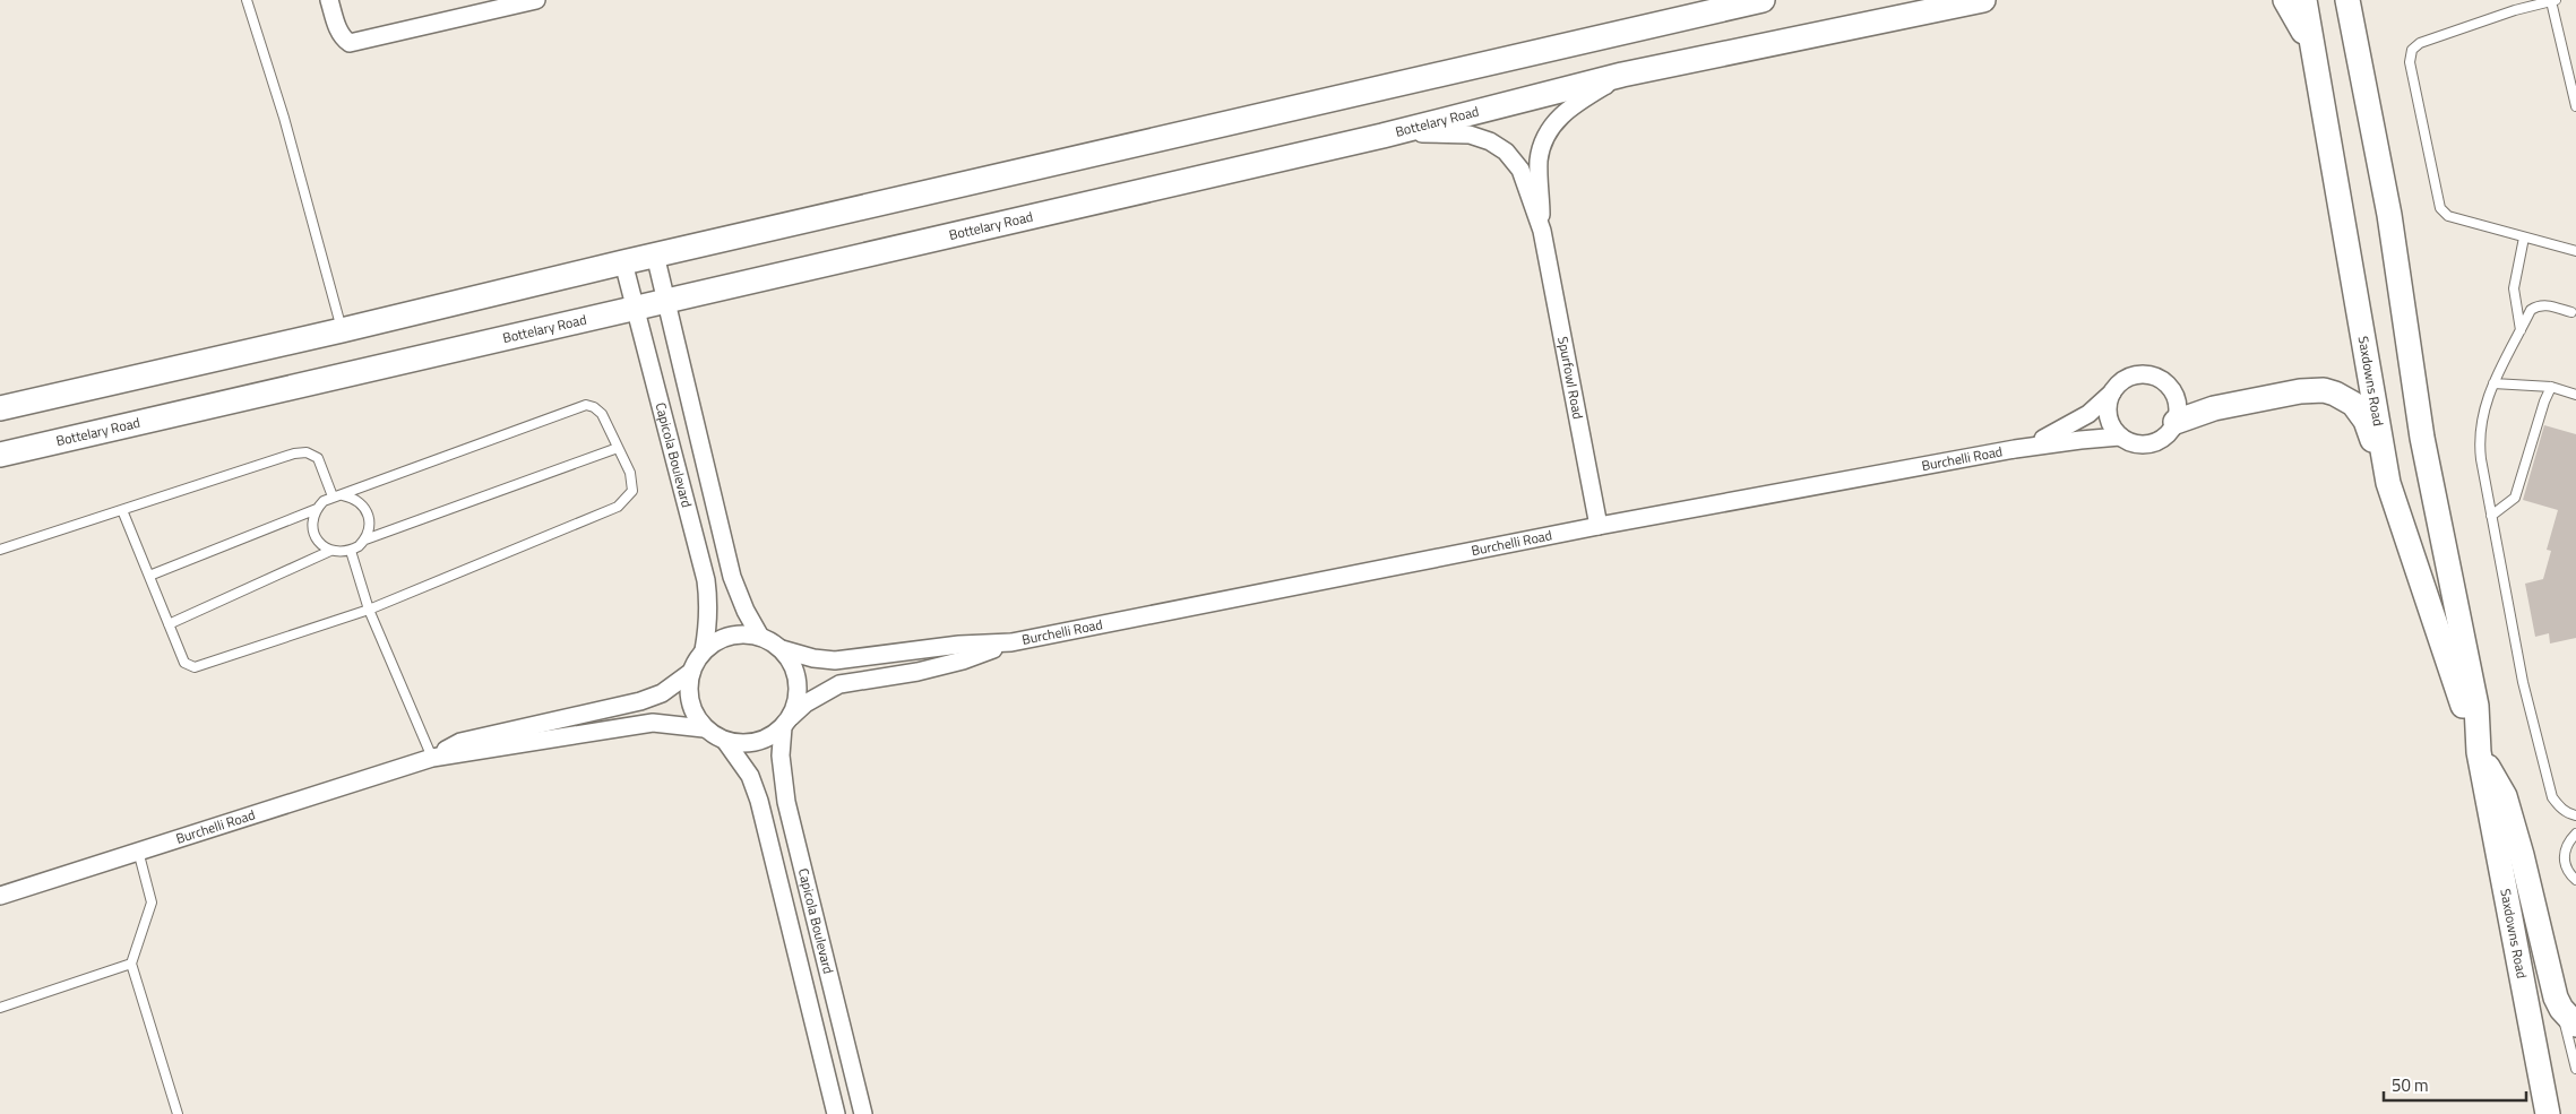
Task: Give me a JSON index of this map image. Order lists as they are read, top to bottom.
{
  "streets": {
    "main road": ["Bottelary Road", "Saxdowns Road"],
    "street": ["Spurfowl Road", "Capicola Boulevard", "Burchelli Road"]
  },
  "crossings": [
    ["Bottelary Road", "Spurfowl Road"],
    ["Bottelary Road", "Capicola Boulevard"],
    ["Spurfowl Road", "Burchelli Road"],
    ["Capicola Boulevard", "Burchelli Road"]
  ],
  "scale_bar": "50 m"
}
